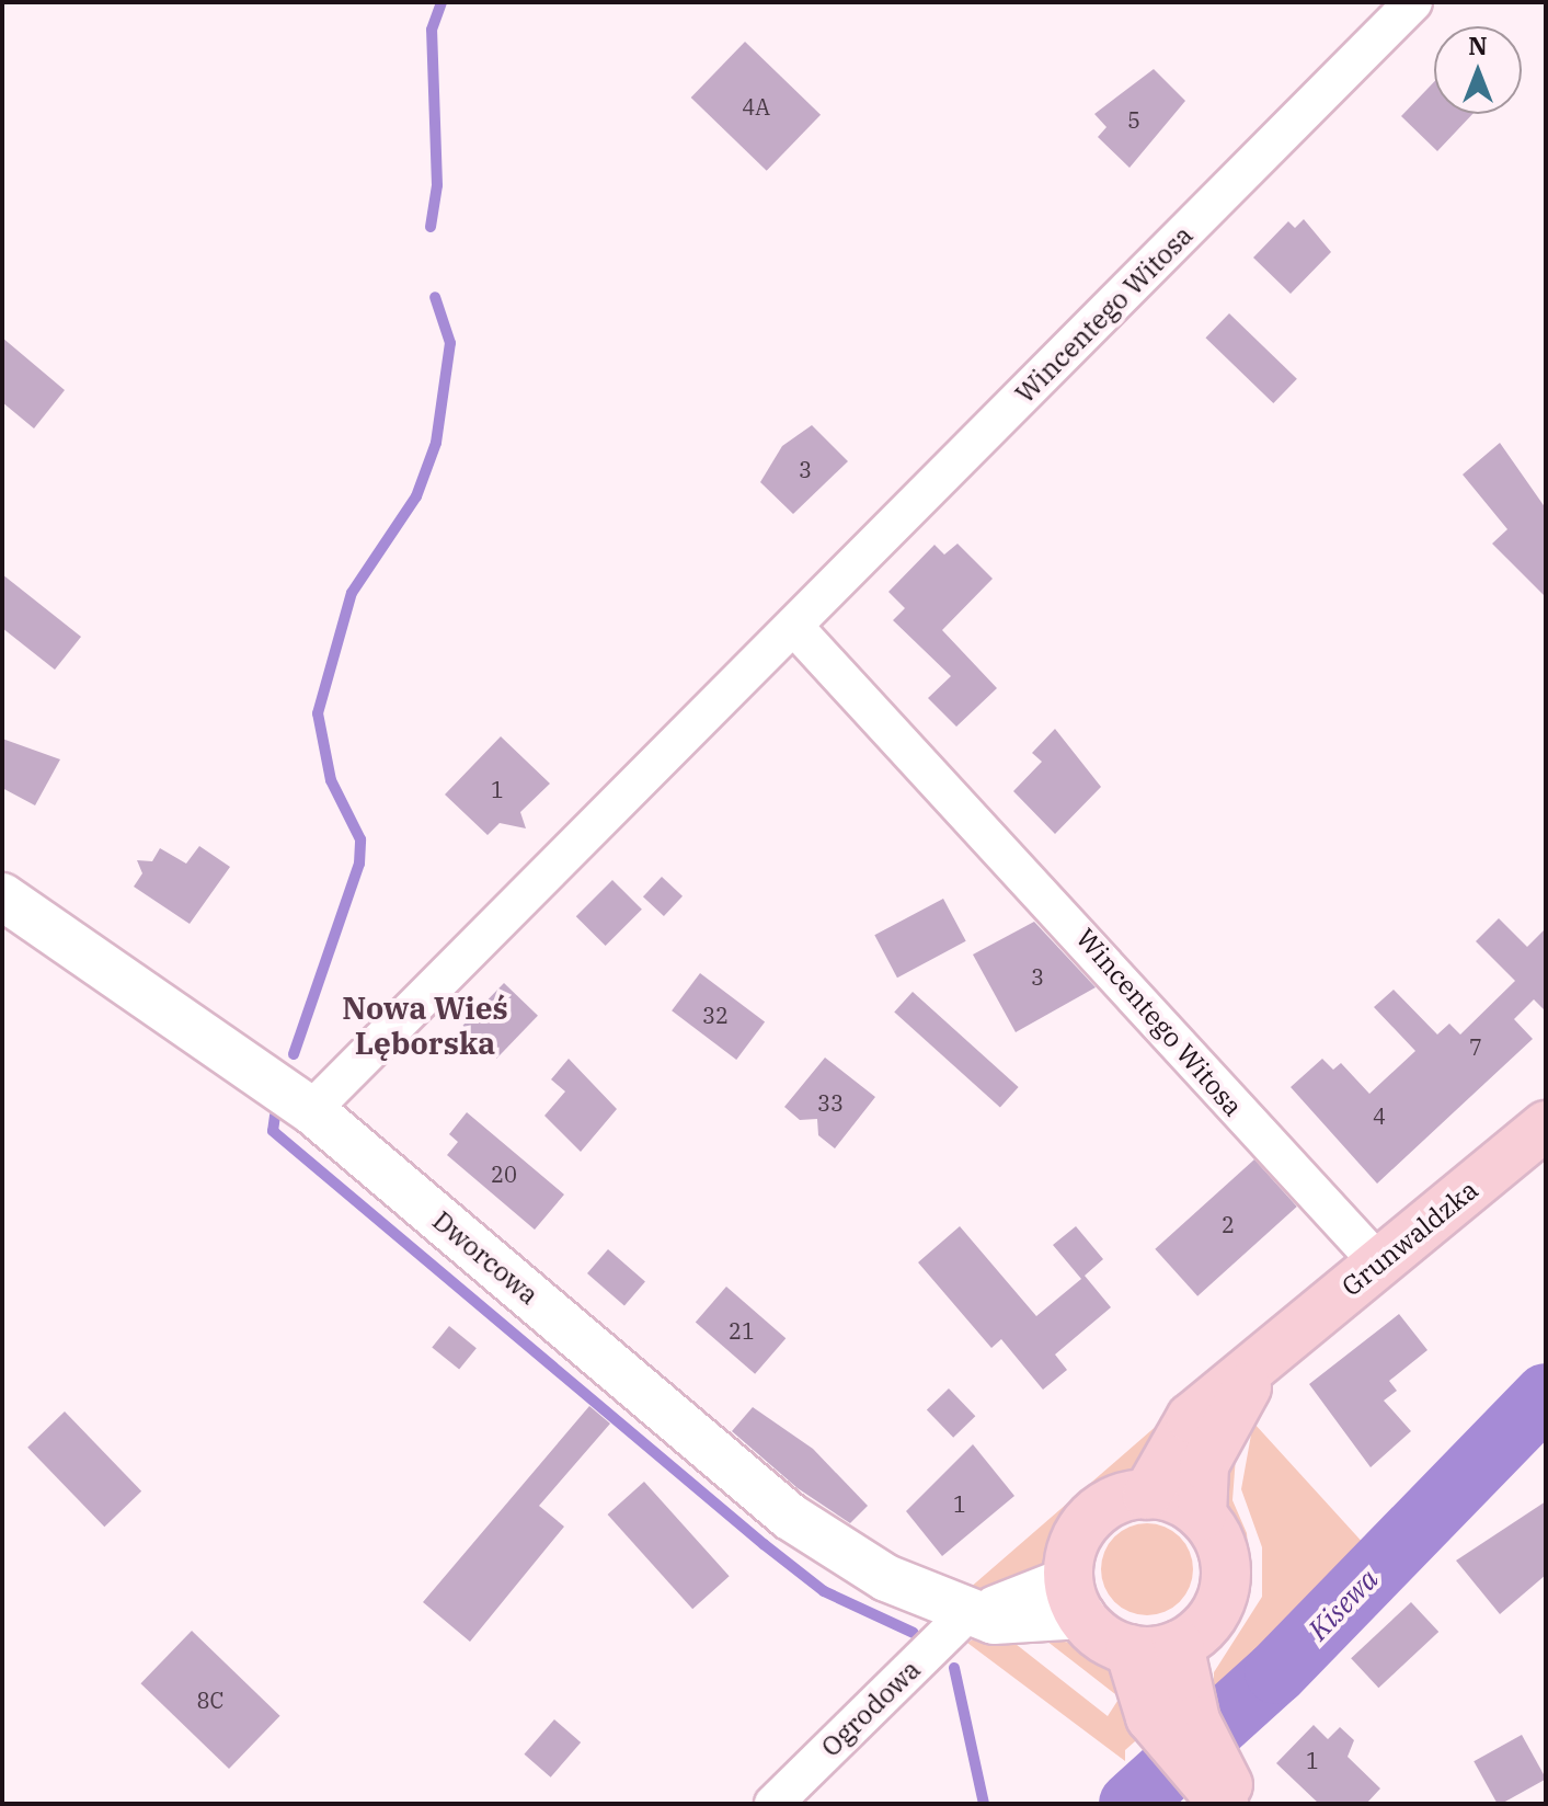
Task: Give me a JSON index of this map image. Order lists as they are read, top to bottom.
{
  "streets": {
    "main road": ["Grunwaldzka"],
    "street": ["Wincentego Witosa", "Dworcowa", "Ogrodowa"]
  },
  "crossings": [
    ["Wincentego Witosa", "Grunwaldzka"],
    ["Wincentego Witosa", "Dworcowa"],
    ["Dworcowa", "Ogrodowa"]
  ],
  "districts": ["Nowa Wieś Lęborska"],
  "water": ["Kisewa"],
  "house_numbers": [
    "4A",
    "5",
    "3",
    "1",
    "3",
    "32",
    "7",
    "33",
    "4",
    "20",
    "2",
    "21",
    "1",
    "8C",
    "1"
  ],
  "north": "top"
}
